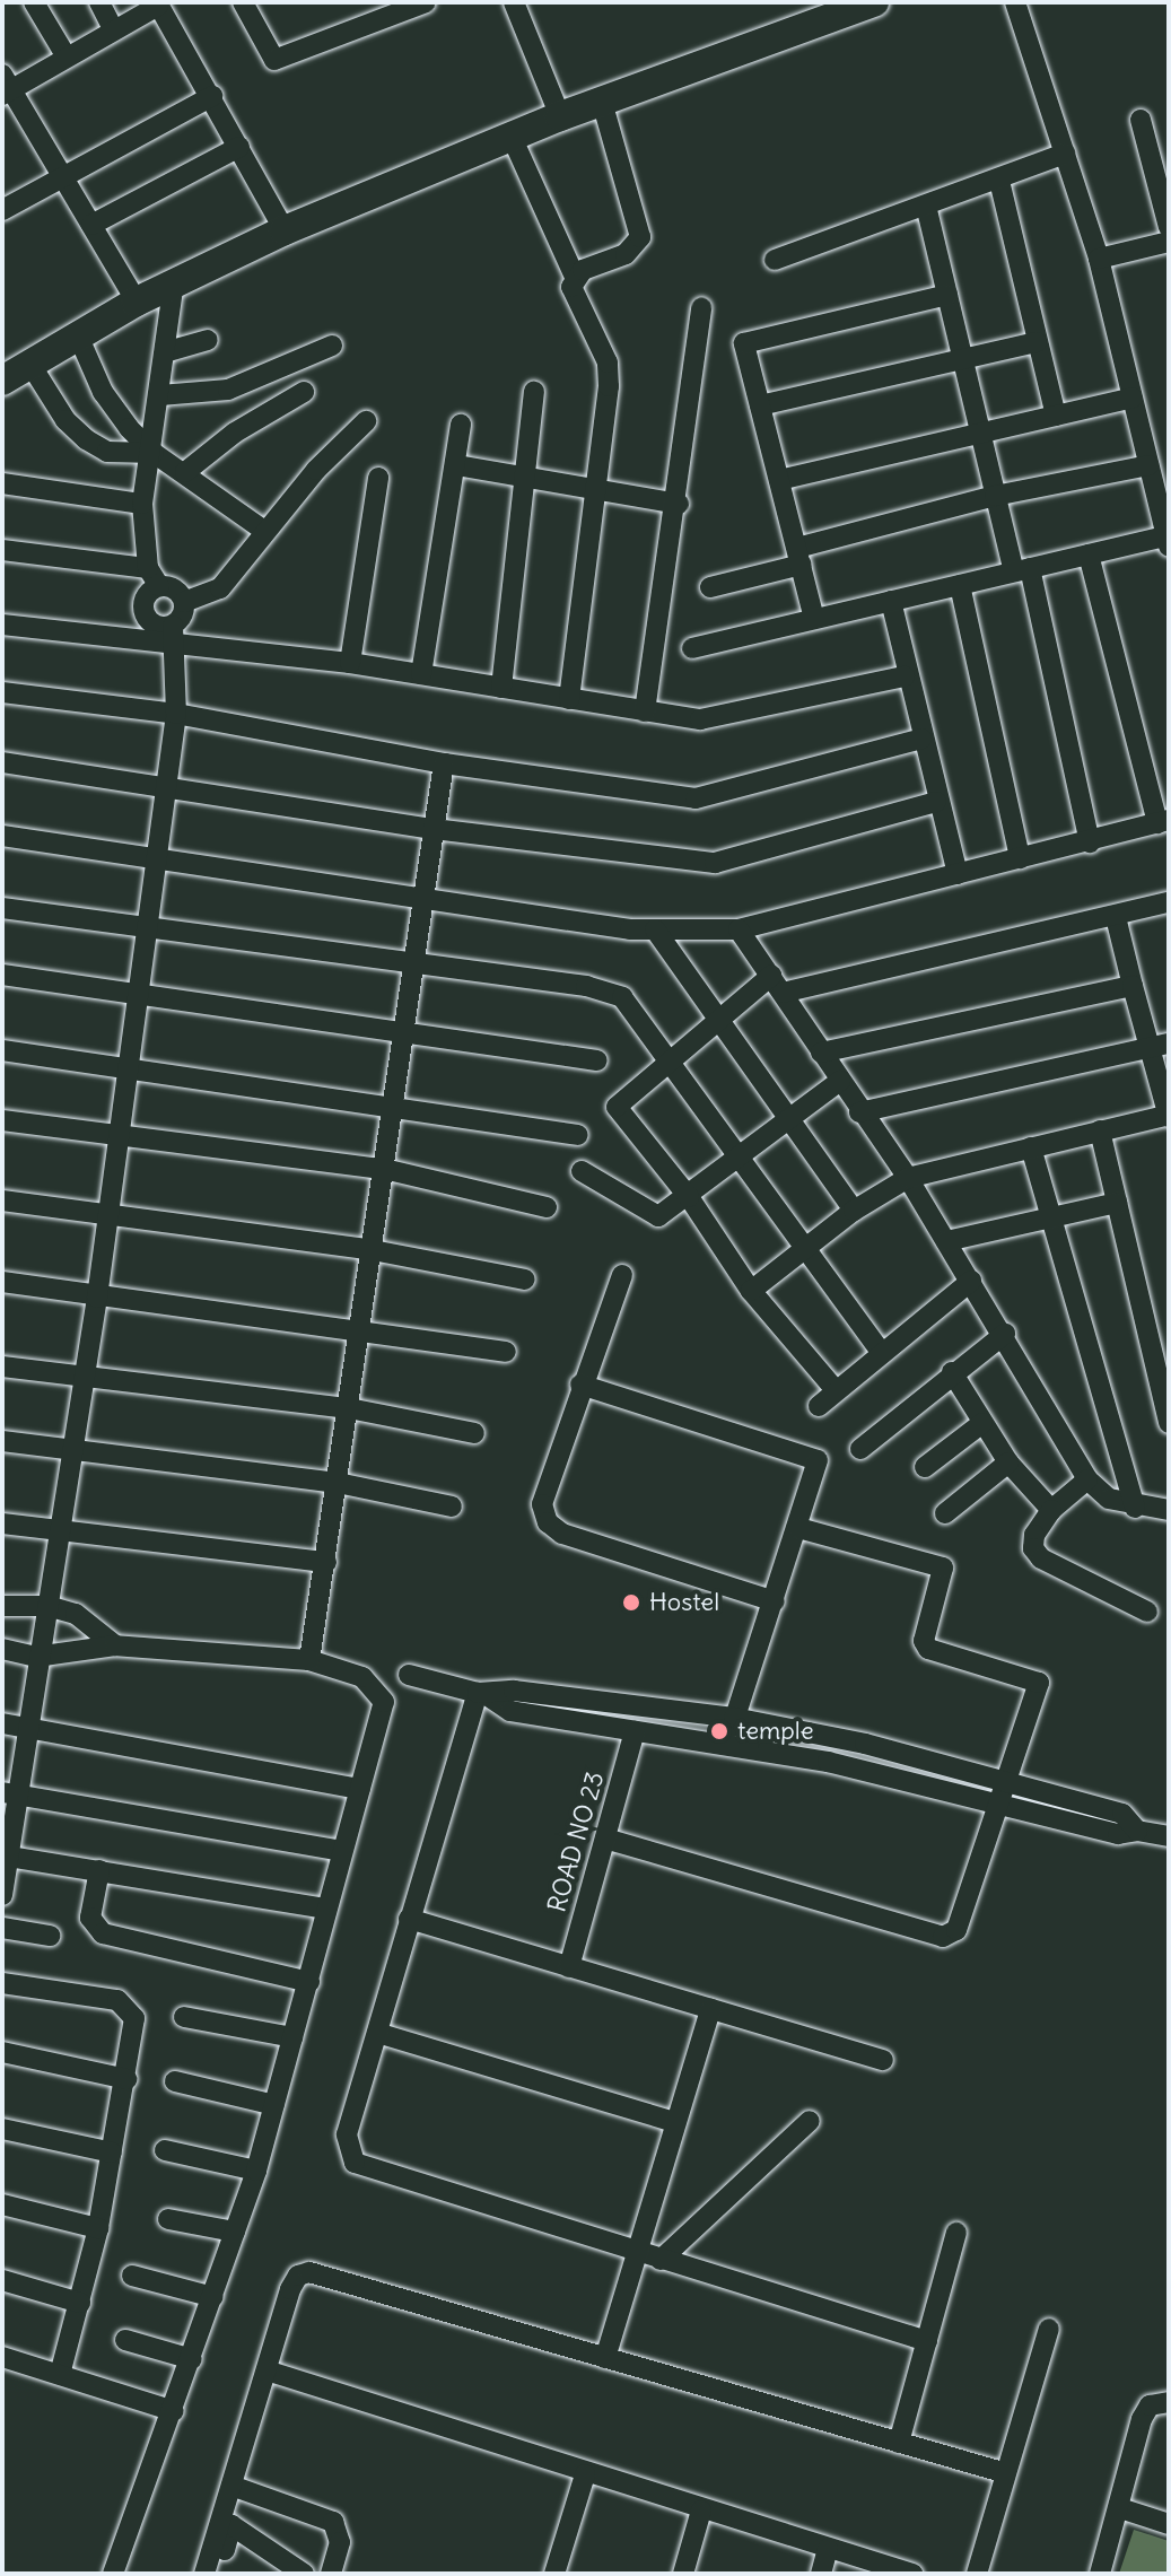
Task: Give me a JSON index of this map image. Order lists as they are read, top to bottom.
{
  "streets": {
    "street": ["ROAD NO 23"]
  },
  "places": ["Hostel", "temple"]
}
